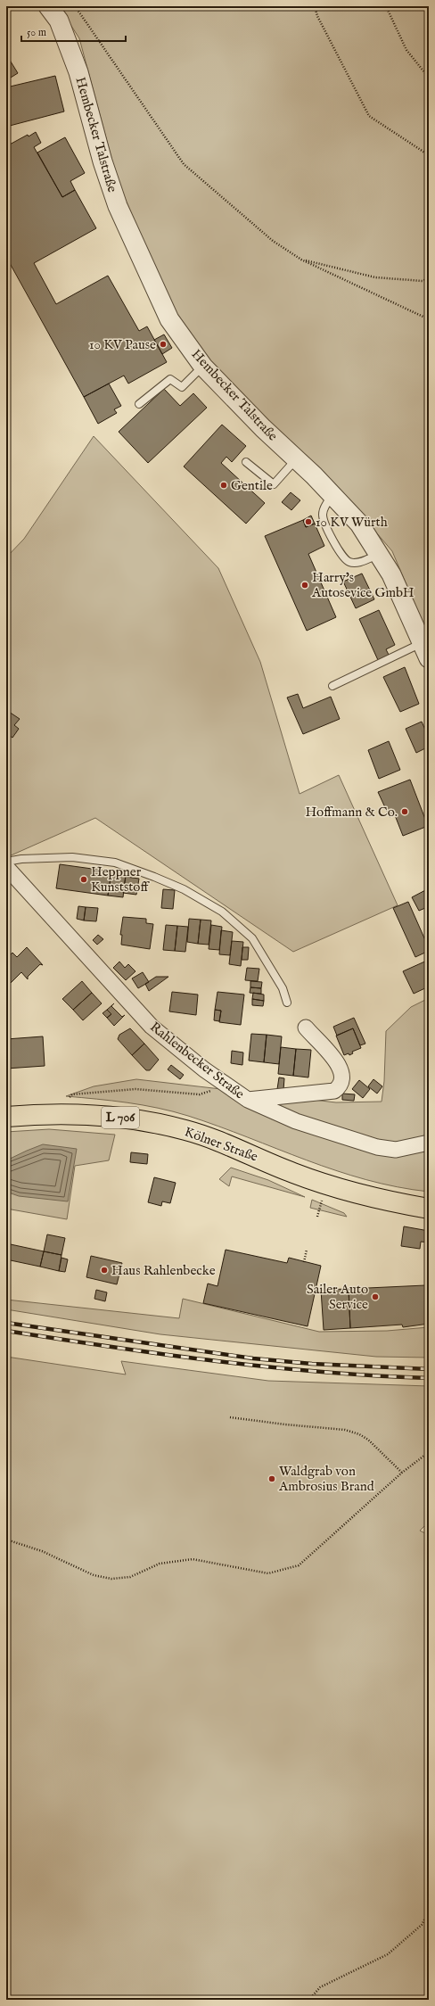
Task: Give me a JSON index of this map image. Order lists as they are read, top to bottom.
{
  "streets": {
    "main road": ["L 706", "Kölner Straße"],
    "street": ["Hembecker Talstraße", "Rahlenbecker Straße"]
  },
  "places": [
    "10 KV Pause",
    "Gentile",
    "10 KV Würth",
    "Harry's Autosevice GmbH",
    "Hoffmann & Co.",
    "Heppner Kunststoff",
    "Haus Rahlenbecke",
    "Sailer Auto Service",
    "Waldgrab von Ambrosius Brand"
  ],
  "scale_bar": "50 m"
}
